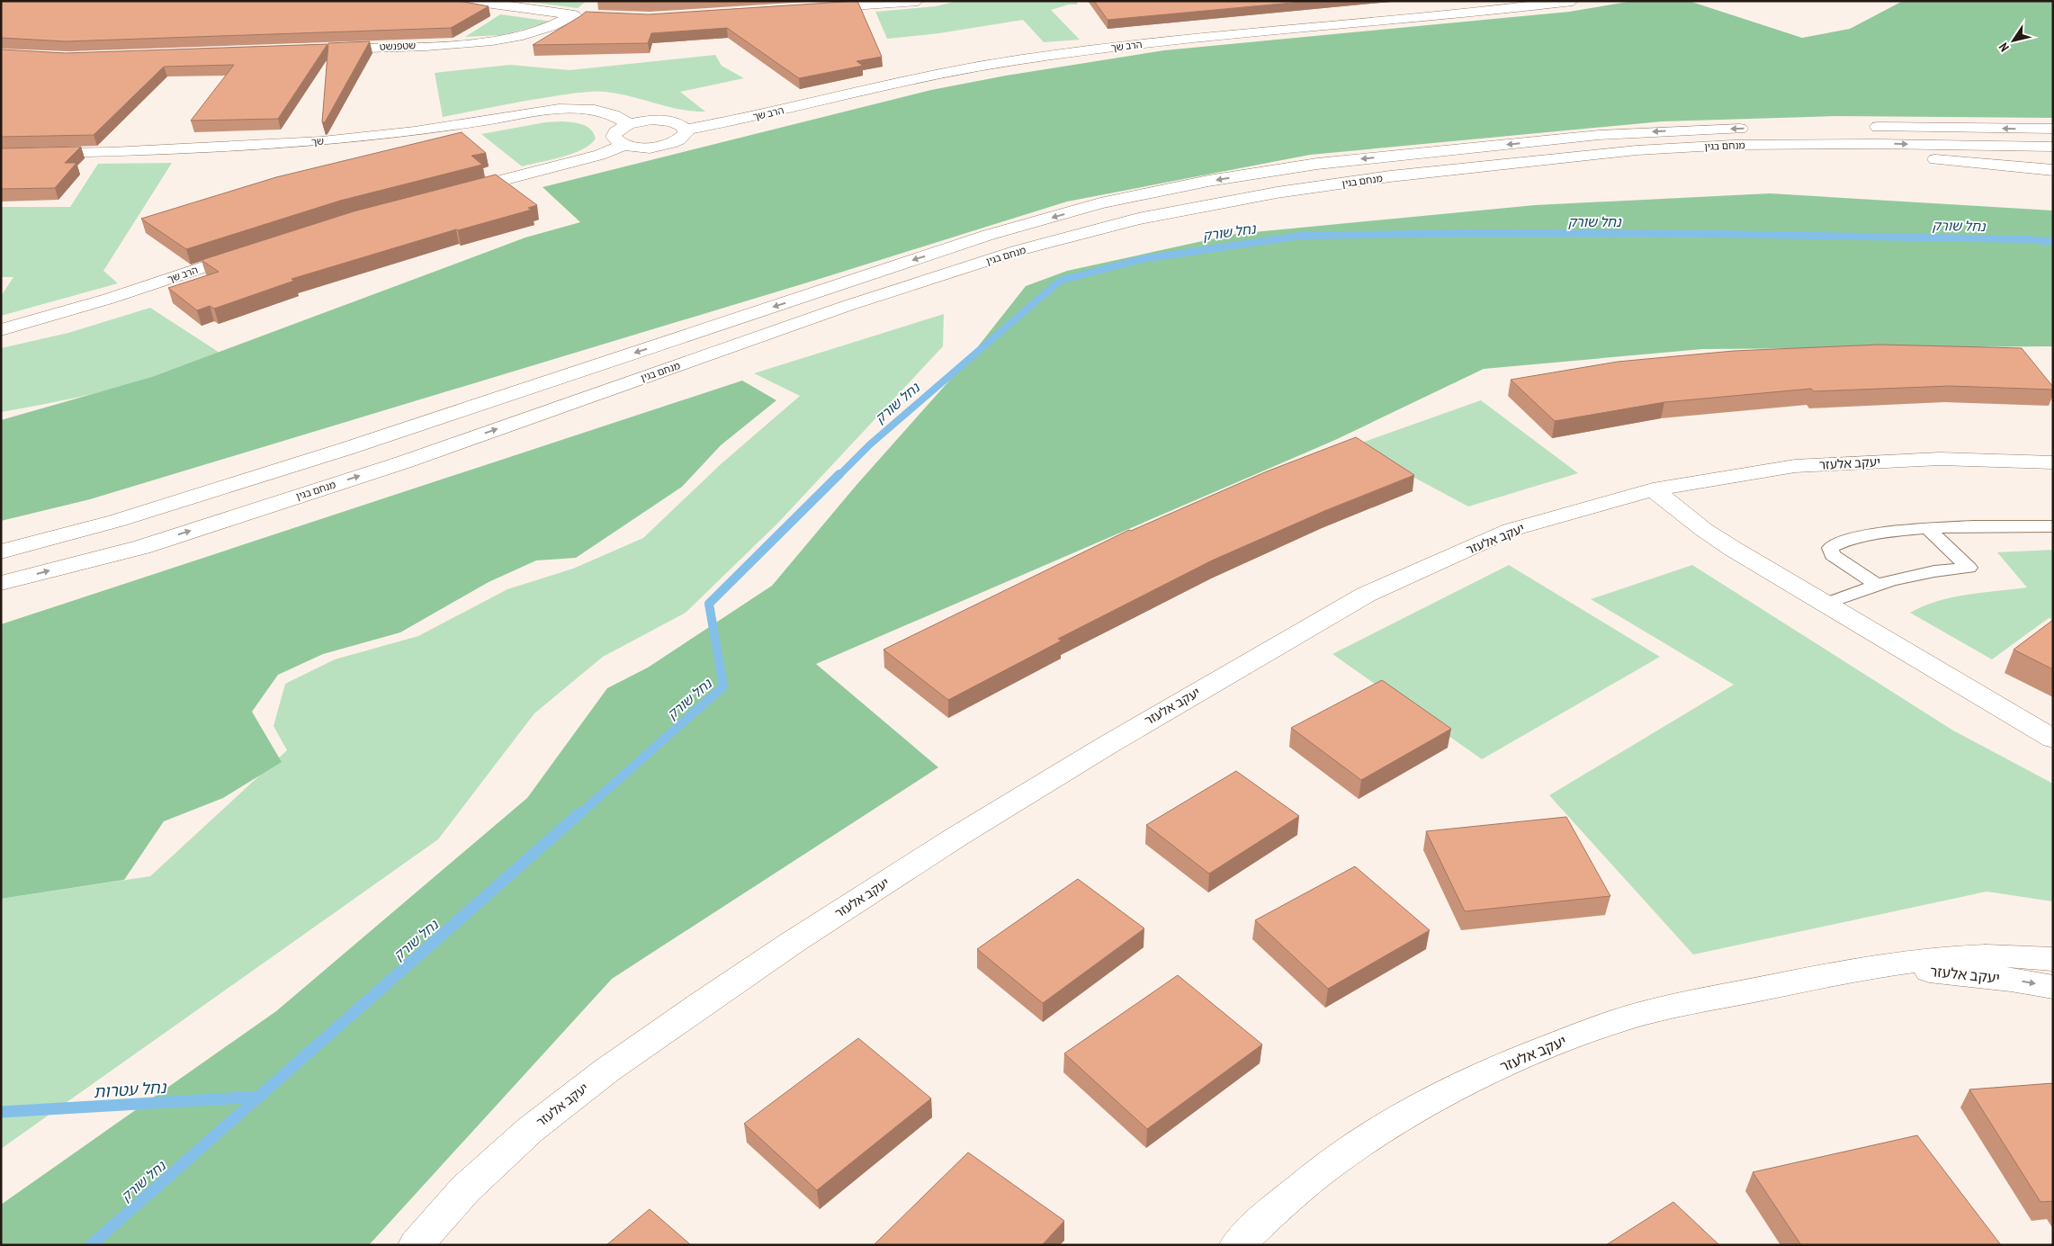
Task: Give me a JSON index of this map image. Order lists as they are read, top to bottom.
{
  "streets": {
    "main road": [
      "שטפנשט",
      "הרב שך",
      "שך",
      "מנחם בגין",
      "יעקב אלעזר"
    ]
  },
  "water": ["נחל שורק", "נחל עטרות"],
  "north": "bottom left"
}
